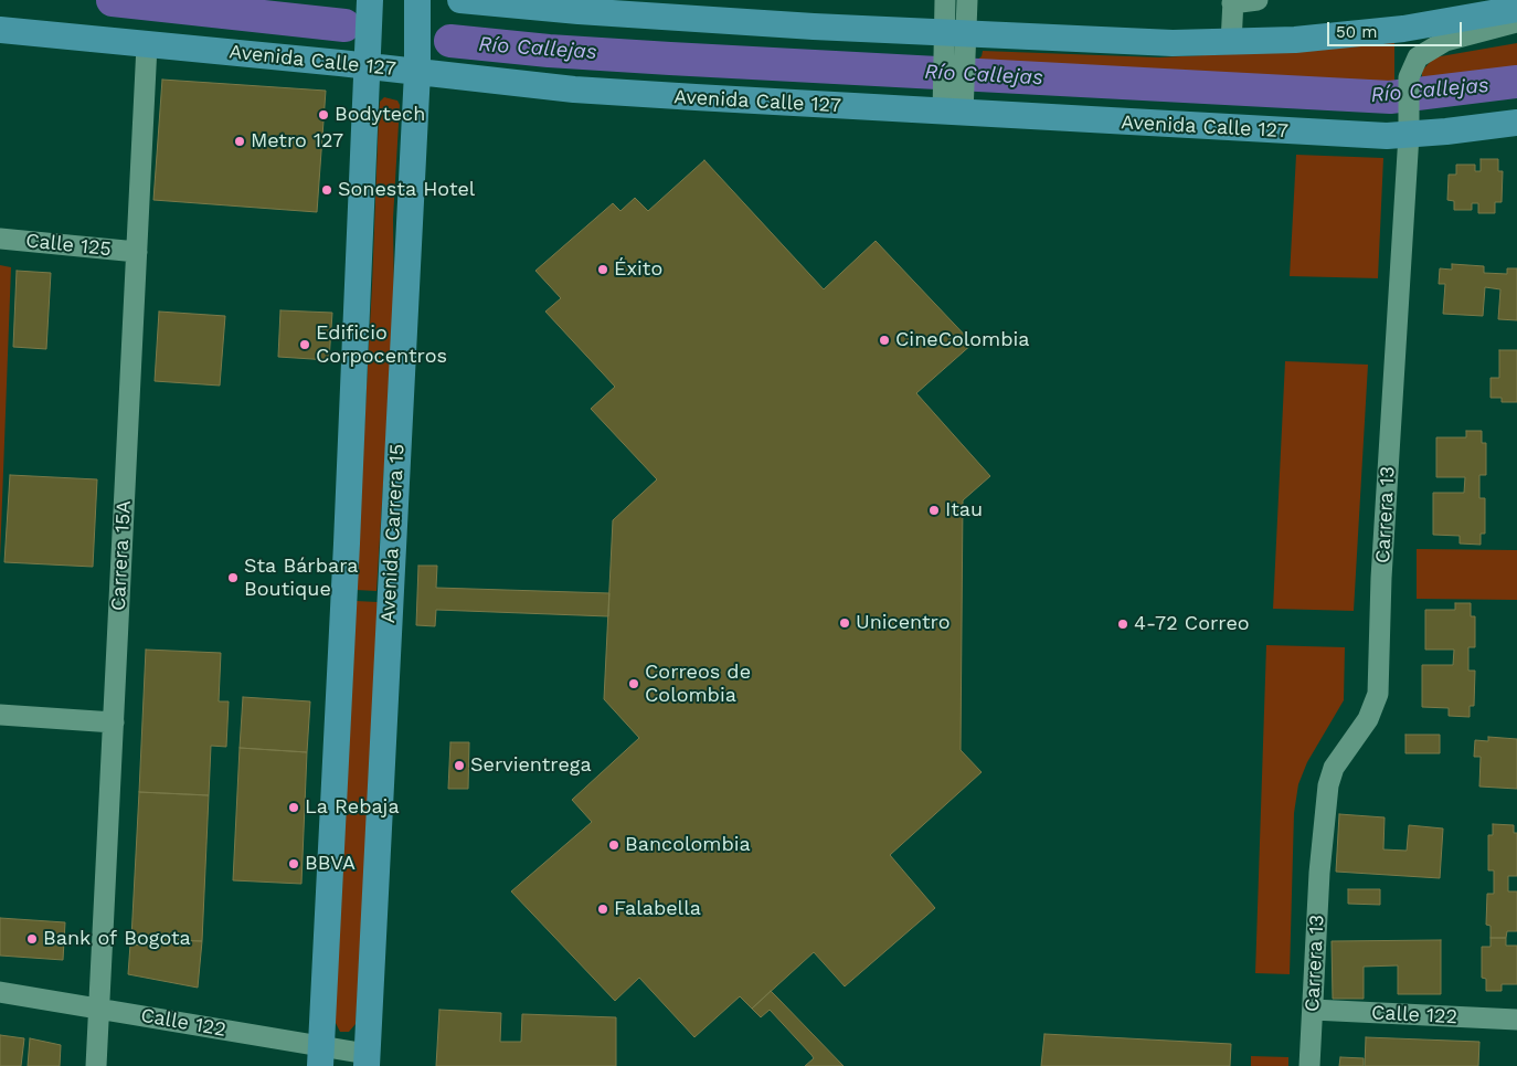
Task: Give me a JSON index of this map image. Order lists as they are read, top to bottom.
{
  "streets": {
    "main road": ["Avenida Calle 127", "Avenida Carrera 15"],
    "street": [
      "Calle 125",
      "Carrera 13",
      "Carrera 15A",
      "Calle 122"
    ]
  },
  "crossings": [
    ["Avenida Calle 127", "Carrera 13"],
    ["Avenida Calle 127", "Avenida Carrera 15"],
    ["Avenida Calle 127", "Carrera 15A"],
    ["Calle 125", "Carrera 15A"],
    ["Carrera 13", "Calle 122"],
    ["Avenida Carrera 15", "Calle 122"],
    ["Carrera 15A", "Calle 122"]
  ],
  "water": ["Río Callejas"],
  "places": [
    "Bodytech",
    "Metro 127",
    "Sonesta Hotel",
    "Éxito",
    "CineColombia",
    "Edificio Corpocentros",
    "Itau",
    "Sta Bárbara Boutique",
    "Unicentro",
    "4-72 Correo",
    "Correos de Colombia",
    "Servientrega",
    "La Rebaja",
    "Bancolombia",
    "BBVA",
    "Falabella",
    "Bank of Bogota"
  ],
  "scale_bar": "50 m"
}
